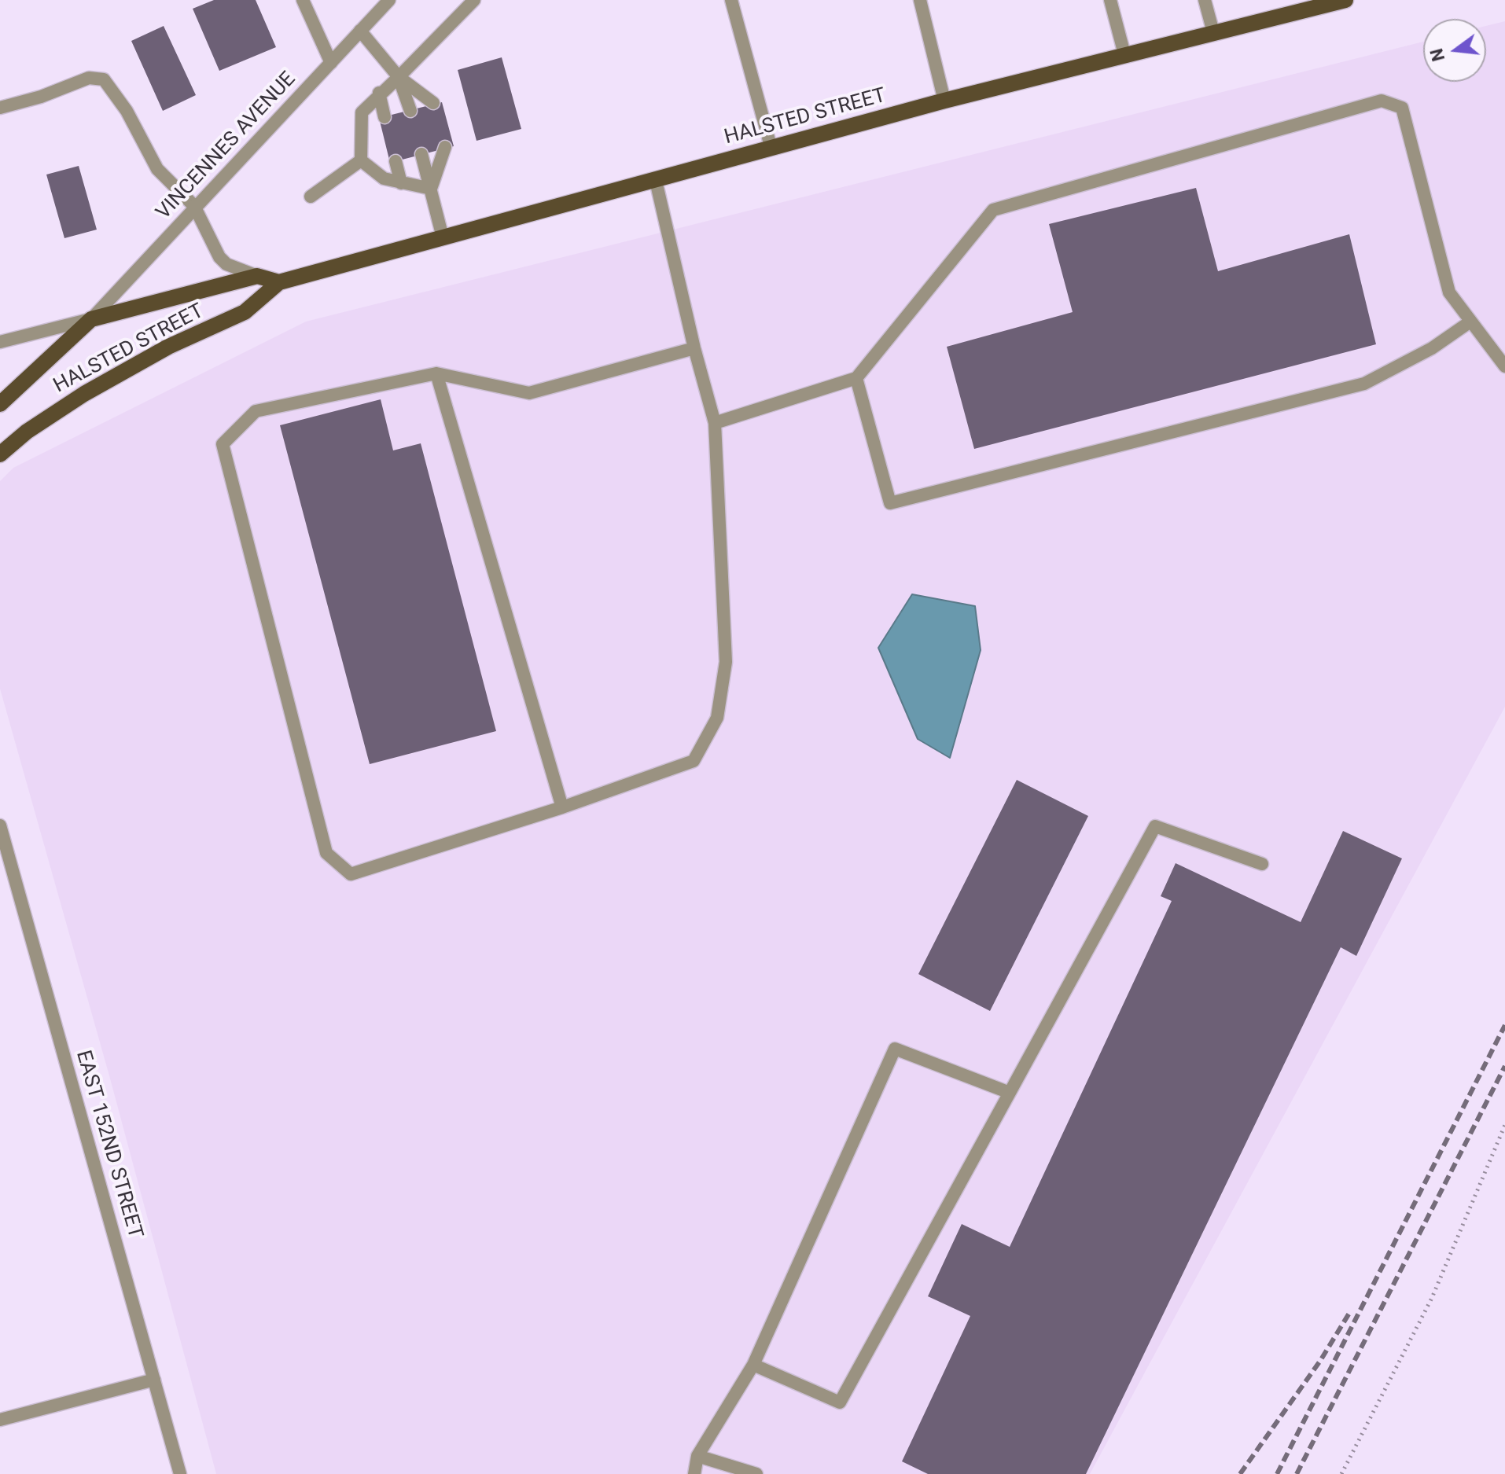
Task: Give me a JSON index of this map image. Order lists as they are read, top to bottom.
{
  "streets": {
    "main road": ["HALSTED STREET"],
    "street": ["VINCENNES AVENUE", "EAST 152ND STREET"]
  },
  "crossings": [
    ["HALSTED STREET", "VINCENNES AVENUE"]
  ],
  "north": "left"
}
